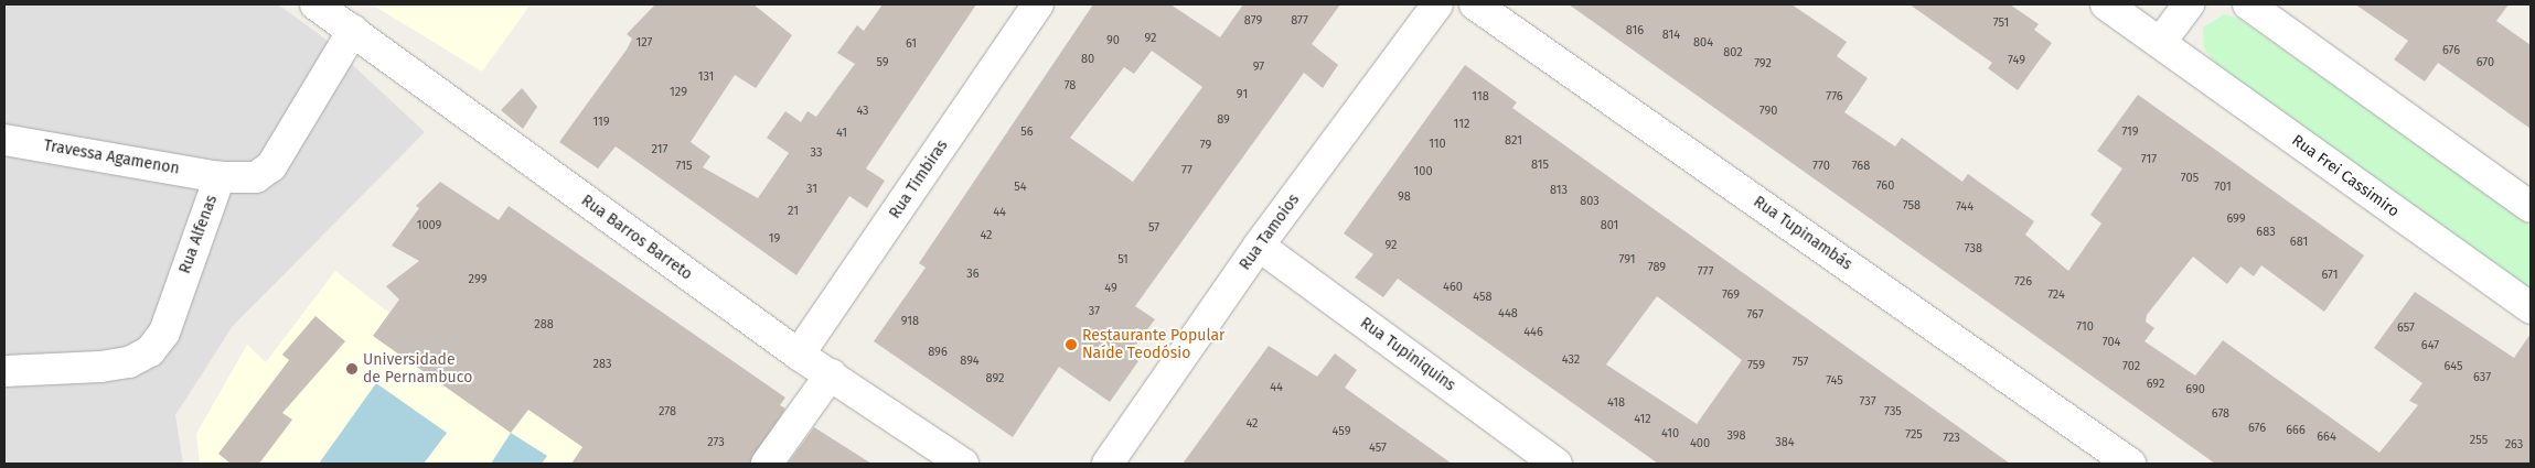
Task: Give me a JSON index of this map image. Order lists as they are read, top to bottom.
{
  "streets": {
    "street": [
      "Travessa Agamenon",
      "Rua Frei Cassimiro",
      "Rua Timbiras",
      "Rua Tamoios",
      "Rua Tupinambás",
      "Rua Alfenas",
      "Rua Barros Barreto",
      "Rua Tupiniquins"
    ]
  },
  "crossings": [
    ["Travessa Agamenon", "Rua Alfenas"],
    ["Rua Timbiras", "Rua Barros Barreto"],
    ["Rua Tamoios", "Rua Tupiniquins"],
    ["Rua Alfenas", "Rua Barros Barreto"]
  ],
  "places": ["Restaurante Popular Naíde Teodósio", "Universidade de Pernambuco"],
  "house_numbers": [
    "879",
    "877",
    "751",
    "816",
    "814",
    "92",
    "90",
    "127",
    "804",
    "61",
    "676",
    "802",
    "80",
    "749",
    "59",
    "670",
    "792",
    "97",
    "131",
    "78",
    "129",
    "91",
    "118",
    "776",
    "43",
    "790",
    "89",
    "119",
    "112",
    "56",
    "719",
    "41",
    "821",
    "110",
    "79",
    "217",
    "33",
    "717",
    "815",
    "715",
    "770",
    "768",
    "77",
    "100",
    "705",
    "760",
    "54",
    "701",
    "31",
    "813",
    "98",
    "803",
    "758",
    "744",
    "21",
    "44",
    "699",
    "1009",
    "801",
    "57",
    "683",
    "42",
    "19",
    "681",
    "92",
    "738",
    "51",
    "791",
    "789",
    "777",
    "36",
    "671",
    "299",
    "726",
    "460",
    "49",
    "769",
    "724",
    "458",
    "37",
    "448",
    "767",
    "918",
    "288",
    "710",
    "657",
    "446",
    "704",
    "647",
    "896",
    "432",
    "894",
    "757",
    "283",
    "759",
    "702",
    "645",
    "637",
    "892",
    "745",
    "692",
    "44",
    "690",
    "737",
    "418",
    "278",
    "735",
    "678",
    "412",
    "42",
    "676",
    "666",
    "459",
    "410",
    "725",
    "398",
    "664",
    "723",
    "255",
    "273",
    "384",
    "400",
    "263",
    "457"
  ]
}
